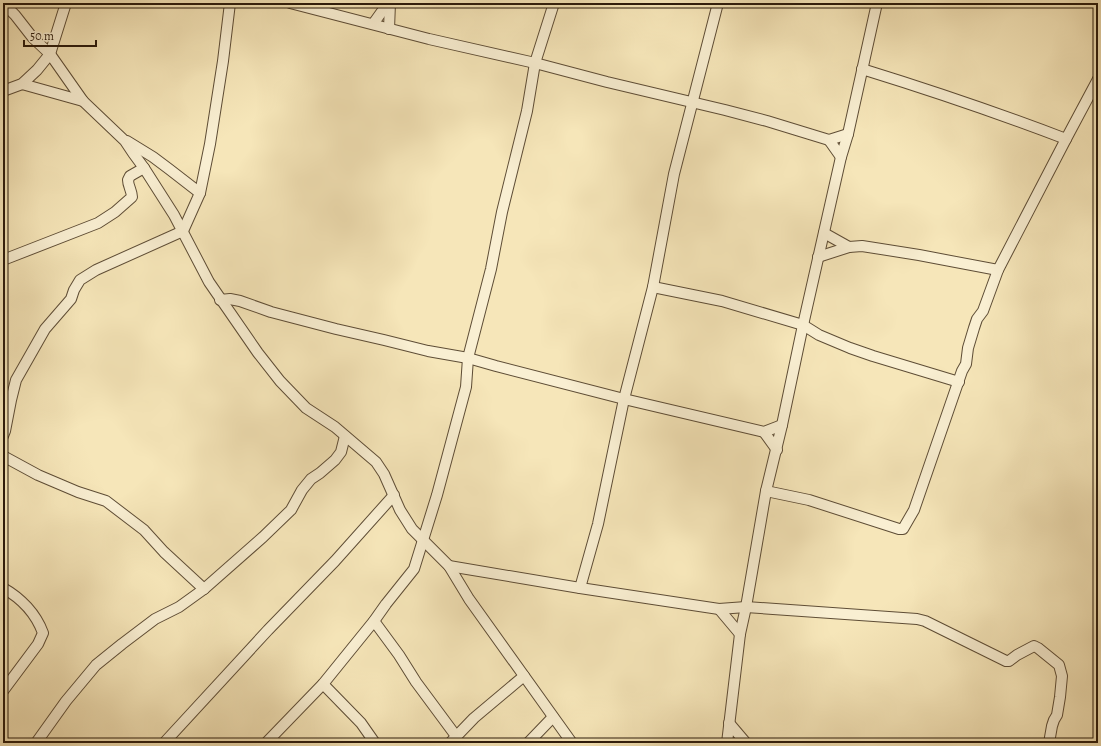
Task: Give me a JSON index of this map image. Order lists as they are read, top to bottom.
{
  "scale_bar": "50 m"
}
